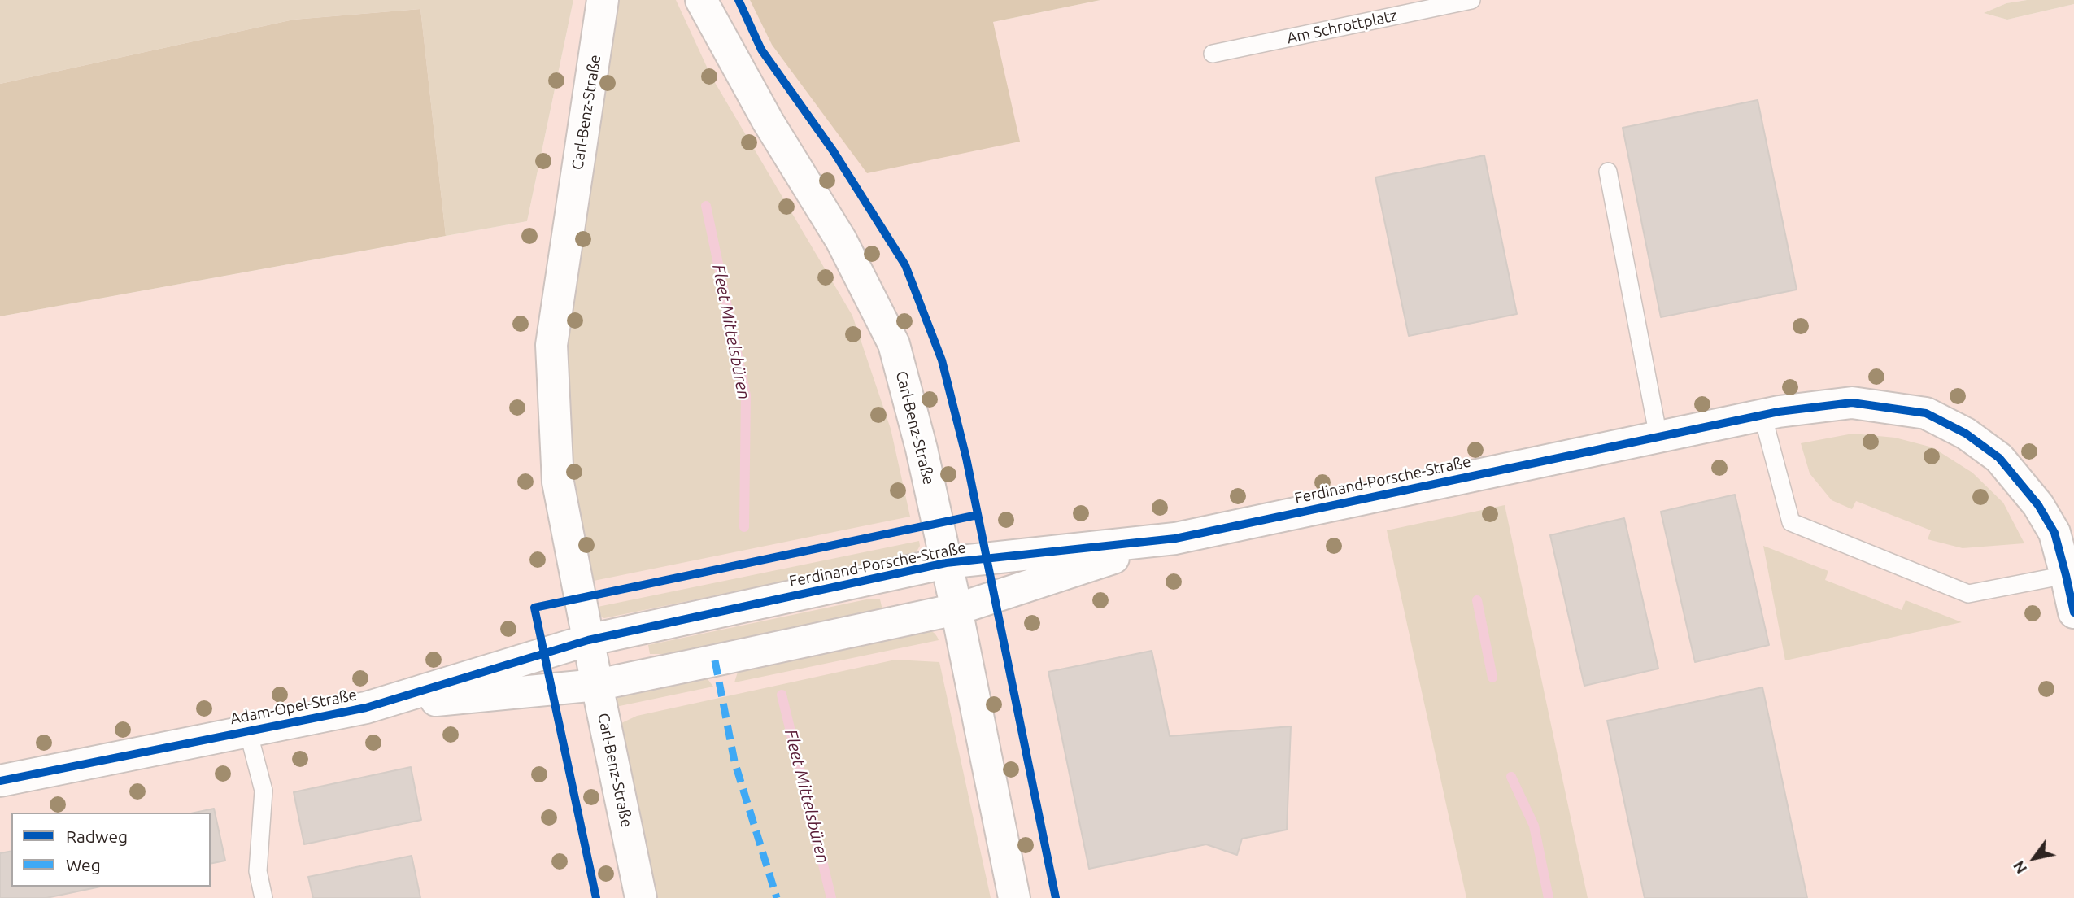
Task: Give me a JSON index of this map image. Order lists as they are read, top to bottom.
{
  "streets": {
    "street": ["Carl-Benz-Straße", "Ferdinand-Porsche-Straße", "Adam-Opel-Straße"],
    "lane": ["Am Schrottplatz"]
  },
  "crossings": [
    ["Carl-Benz-Straße", "Ferdinand-Porsche-Straße"],
    ["Carl-Benz-Straße", "Adam-Opel-Straße"],
    ["Ferdinand-Porsche-Straße", "Adam-Opel-Straße"]
  ],
  "water": ["Fleet Mittelsbüren"],
  "legend": ["Radweg", "Weg"],
  "north": "bottom left"
}
